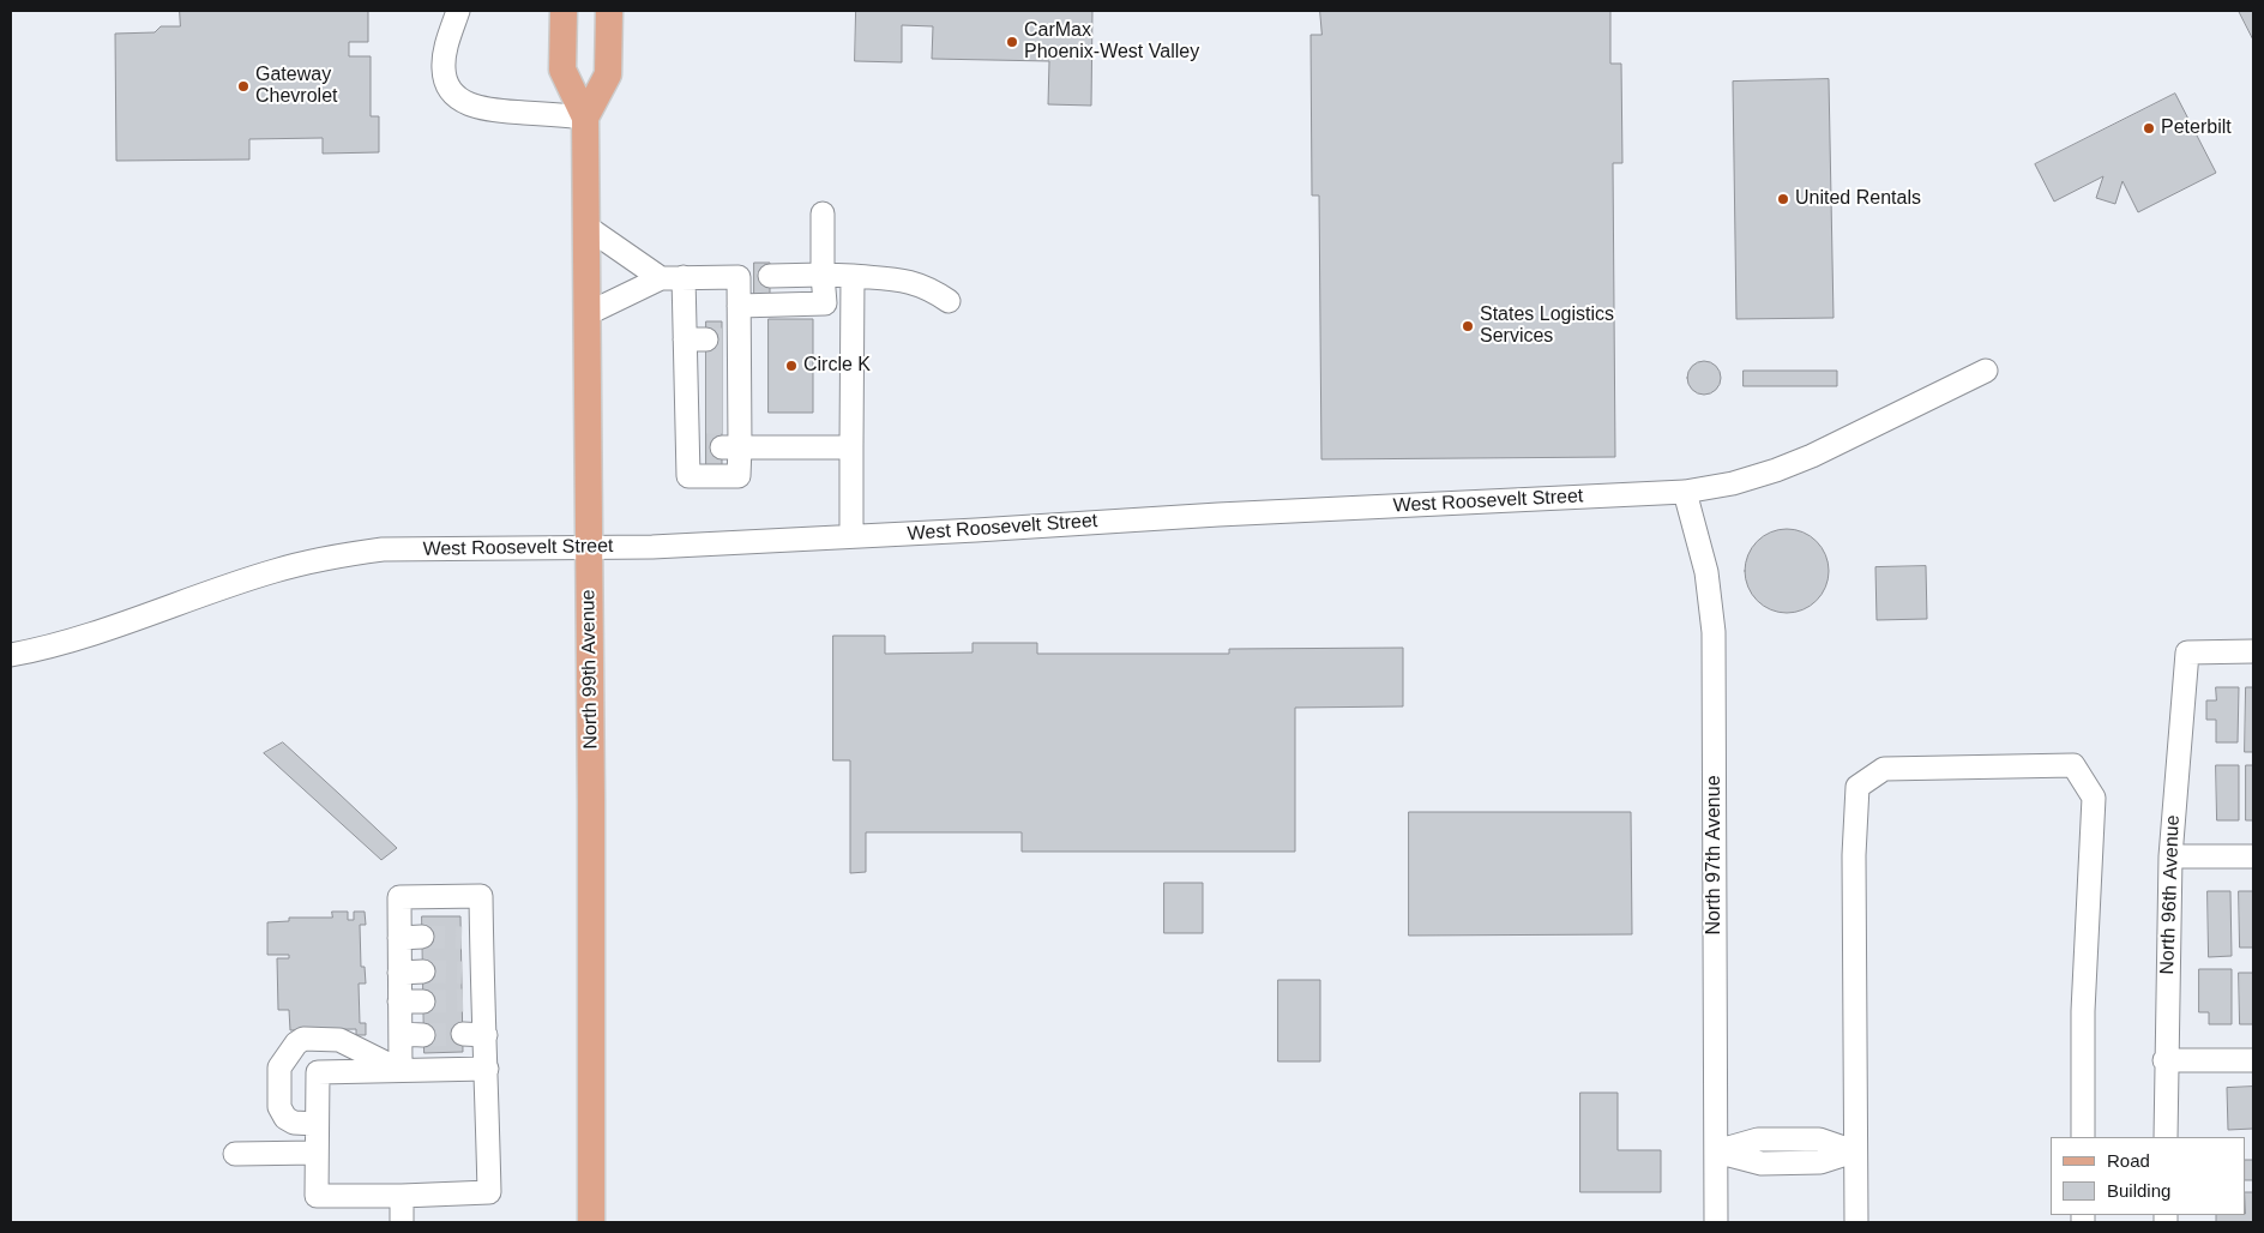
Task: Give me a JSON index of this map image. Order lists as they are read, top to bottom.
{
  "streets": {
    "main road": ["North 99th Avenue"],
    "street": ["West Roosevelt Street", "North 97th Avenue", "North 96th Avenue"]
  },
  "crossings": [
    ["West Roosevelt Street", "North 99th Avenue"],
    ["West Roosevelt Street", "North 97th Avenue"]
  ],
  "places": [
    "CarMax Phoenix-West Valley",
    "Gateway Chevrolet",
    "Peterbilt",
    "United Rentals",
    "States Logistics Services",
    "Circle K"
  ],
  "legend": ["Road", "Building"]
}
